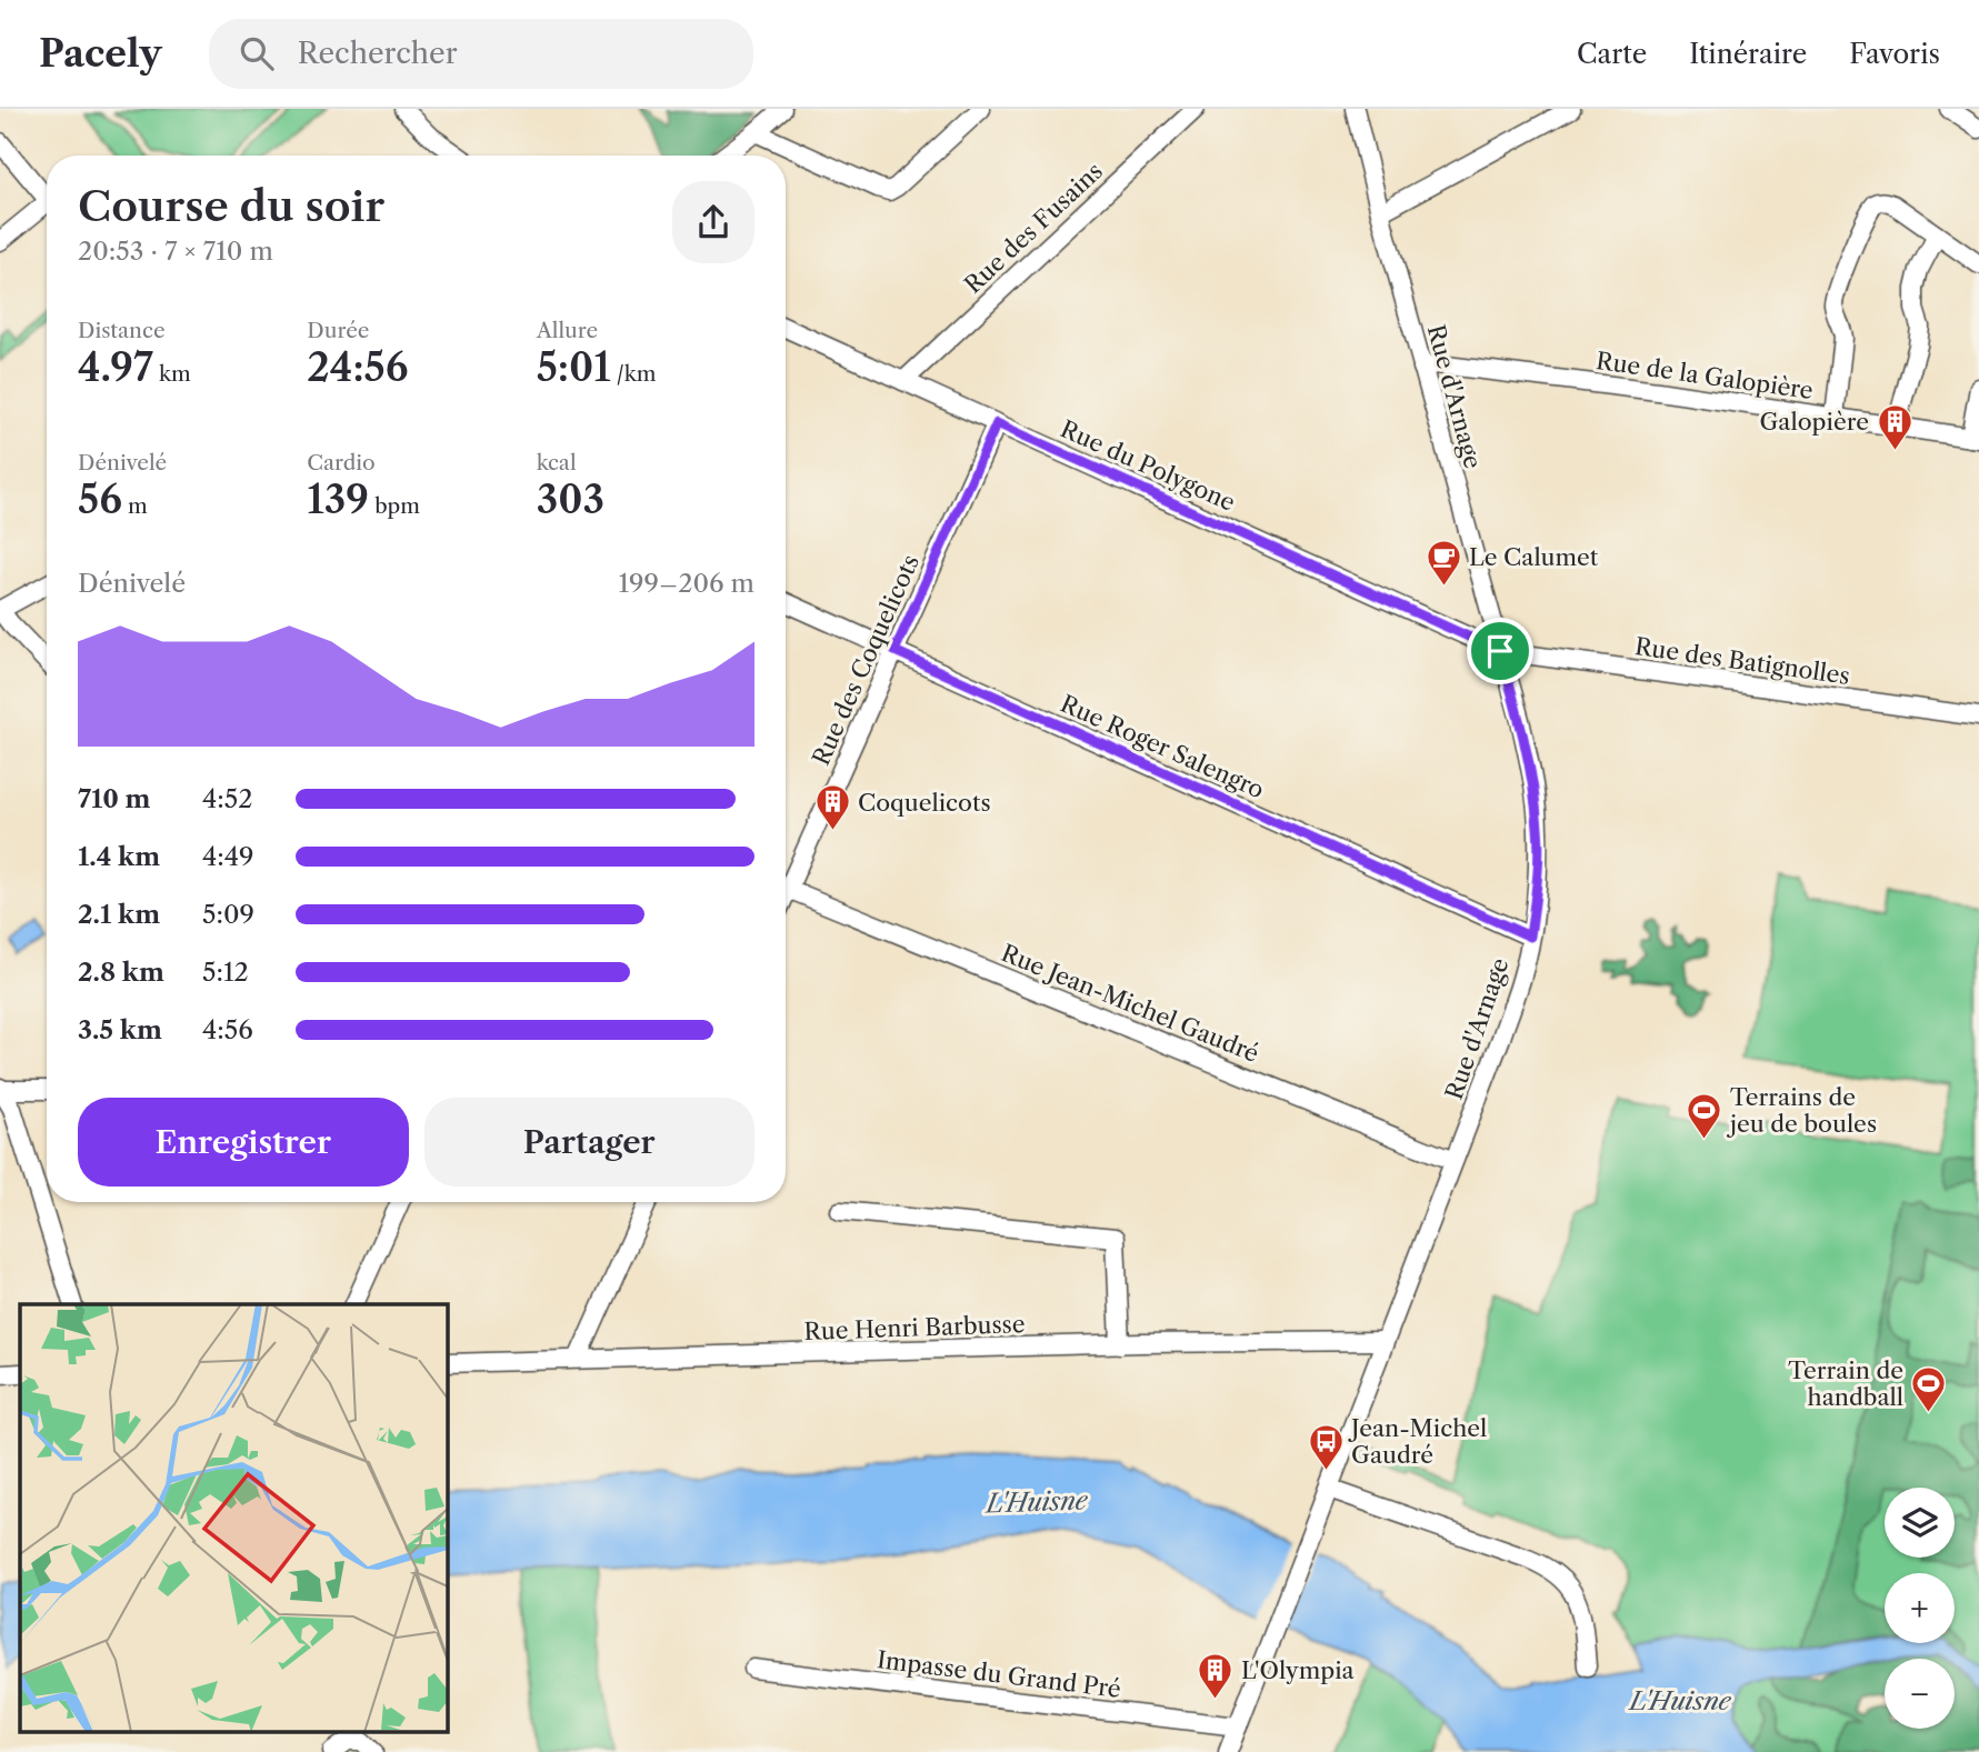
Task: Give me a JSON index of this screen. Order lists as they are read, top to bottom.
{
  "streets": {
    "street": [
      "Rue des Fusains",
      "Rue de la Galopière",
      "Rue d'Arnage",
      "Rue du Polygone",
      "Rue des Coquelicots",
      "Rue des Batignolles",
      "Rue Roger Salengro",
      "Rue Jean-Michel Gaudré",
      "Rue Henri Barbusse",
      "Impasse du Grand Pré"
    ]
  },
  "crossings": [
    ["Rue des Fusains", "Rue du Polygone"],
    ["Rue de la Galopière", "Rue d'Arnage"],
    ["Rue d'Arnage", "Rue du Polygone"],
    ["Rue d'Arnage", "Rue des Batignolles"],
    ["Rue d'Arnage", "Rue Roger Salengro"],
    ["Rue d'Arnage", "Rue Jean-Michel Gaudré"],
    ["Rue d'Arnage", "Rue Henri Barbusse"],
    ["Rue d'Arnage", "Impasse du Grand Pré"],
    ["Rue du Polygone", "Rue des Coquelicots"],
    ["Rue du Polygone", "Rue des Batignolles"],
    ["Rue des Coquelicots", "Rue Roger Salengro"],
    ["Rue des Coquelicots", "Rue Jean-Michel Gaudré"]
  ],
  "water": ["L'Huisne"],
  "places": {
    "building": ["Galopière", "Coquelicots", "L'Olympia"],
    "cafe": ["Le Calumet"],
    "sports": ["Terrains de jeu de boules", "Terrain de handball"],
    "bus stop": ["Jean-Michel Gaudré"]
  },
  "page": {
    "header": "Pacely",
    "search": "Rechercher",
    "nav": ["Carte", "Itinéraire", "Favoris"],
    "heading": ["Course du soir", "20:53 · 7 × 710 m"],
    "stats": [
      ["Distance", "4.97 km"],
      ["Durée", "24:56"],
      ["Allure", "5:01 /km"],
      ["Dénivelé", "56 m"],
      ["Cardio", "139 bpm"],
      ["kcal", "303"]
    ],
    "chart": ["Dénivelé", "199–206 m"],
    "list": [
      {
        "name": "710 m",
        "note": "4:52"
      },
      {
        "name": "1.4 km",
        "note": "4:49"
      },
      {
        "name": "2.1 km",
        "note": "5:09"
      },
      {
        "name": "2.8 km",
        "note": "5:12"
      },
      {
        "name": "3.5 km",
        "note": "4:56"
      }
    ],
    "buttons": ["Enregistrer", "Partager"],
    "map_buttons": ["+", "−"]
  }
}
